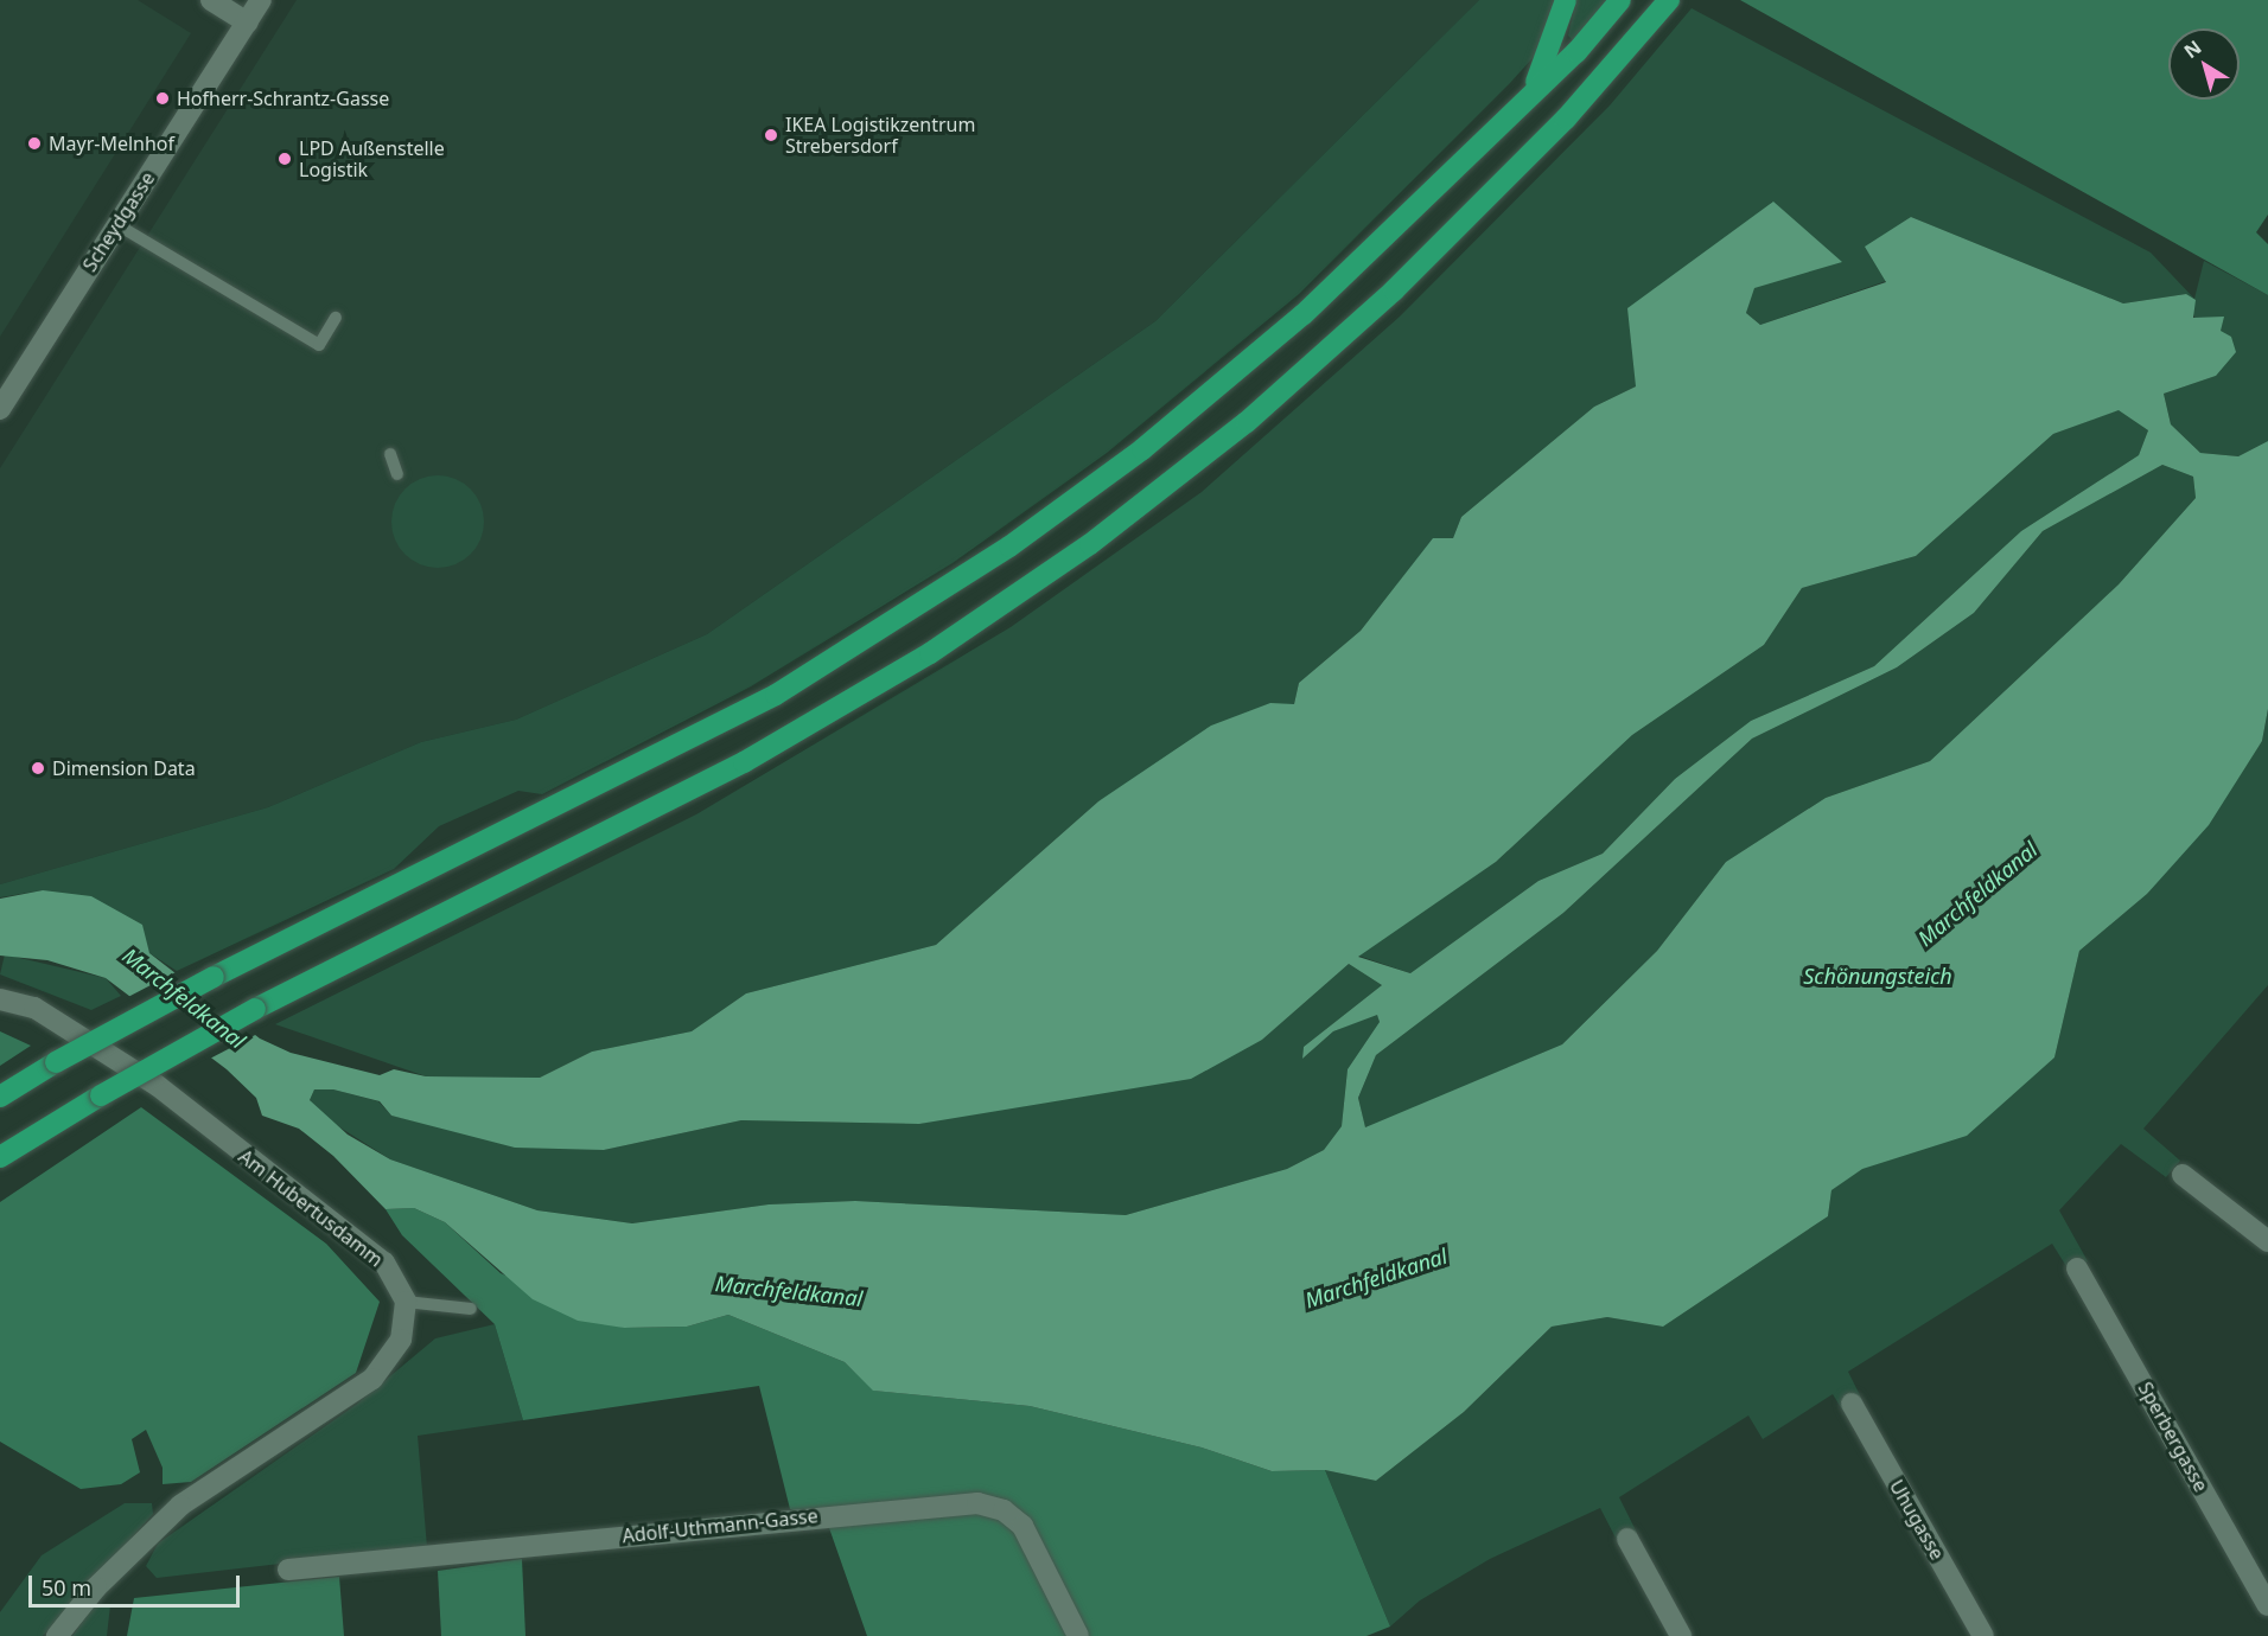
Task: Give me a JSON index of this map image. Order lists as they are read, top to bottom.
{
  "streets": {
    "street": [
      "Scheydgasse",
      "Am Hubertusdamm",
      "Sperbergasse",
      "Uhugasse",
      "Adolf-Uthmann-Gasse"
    ]
  },
  "water": ["Marchfeldkanal", "Schönungsteich"],
  "places": [
    "Hofherr-Schrantz-Gasse",
    "IKEA Logistikzentrum Strebersdorf",
    "Mayr-Melnhof",
    "LPD Außenstelle Logistik",
    "Dimension Data"
  ],
  "scale_bar": "50 m",
  "north": "top left"
}
